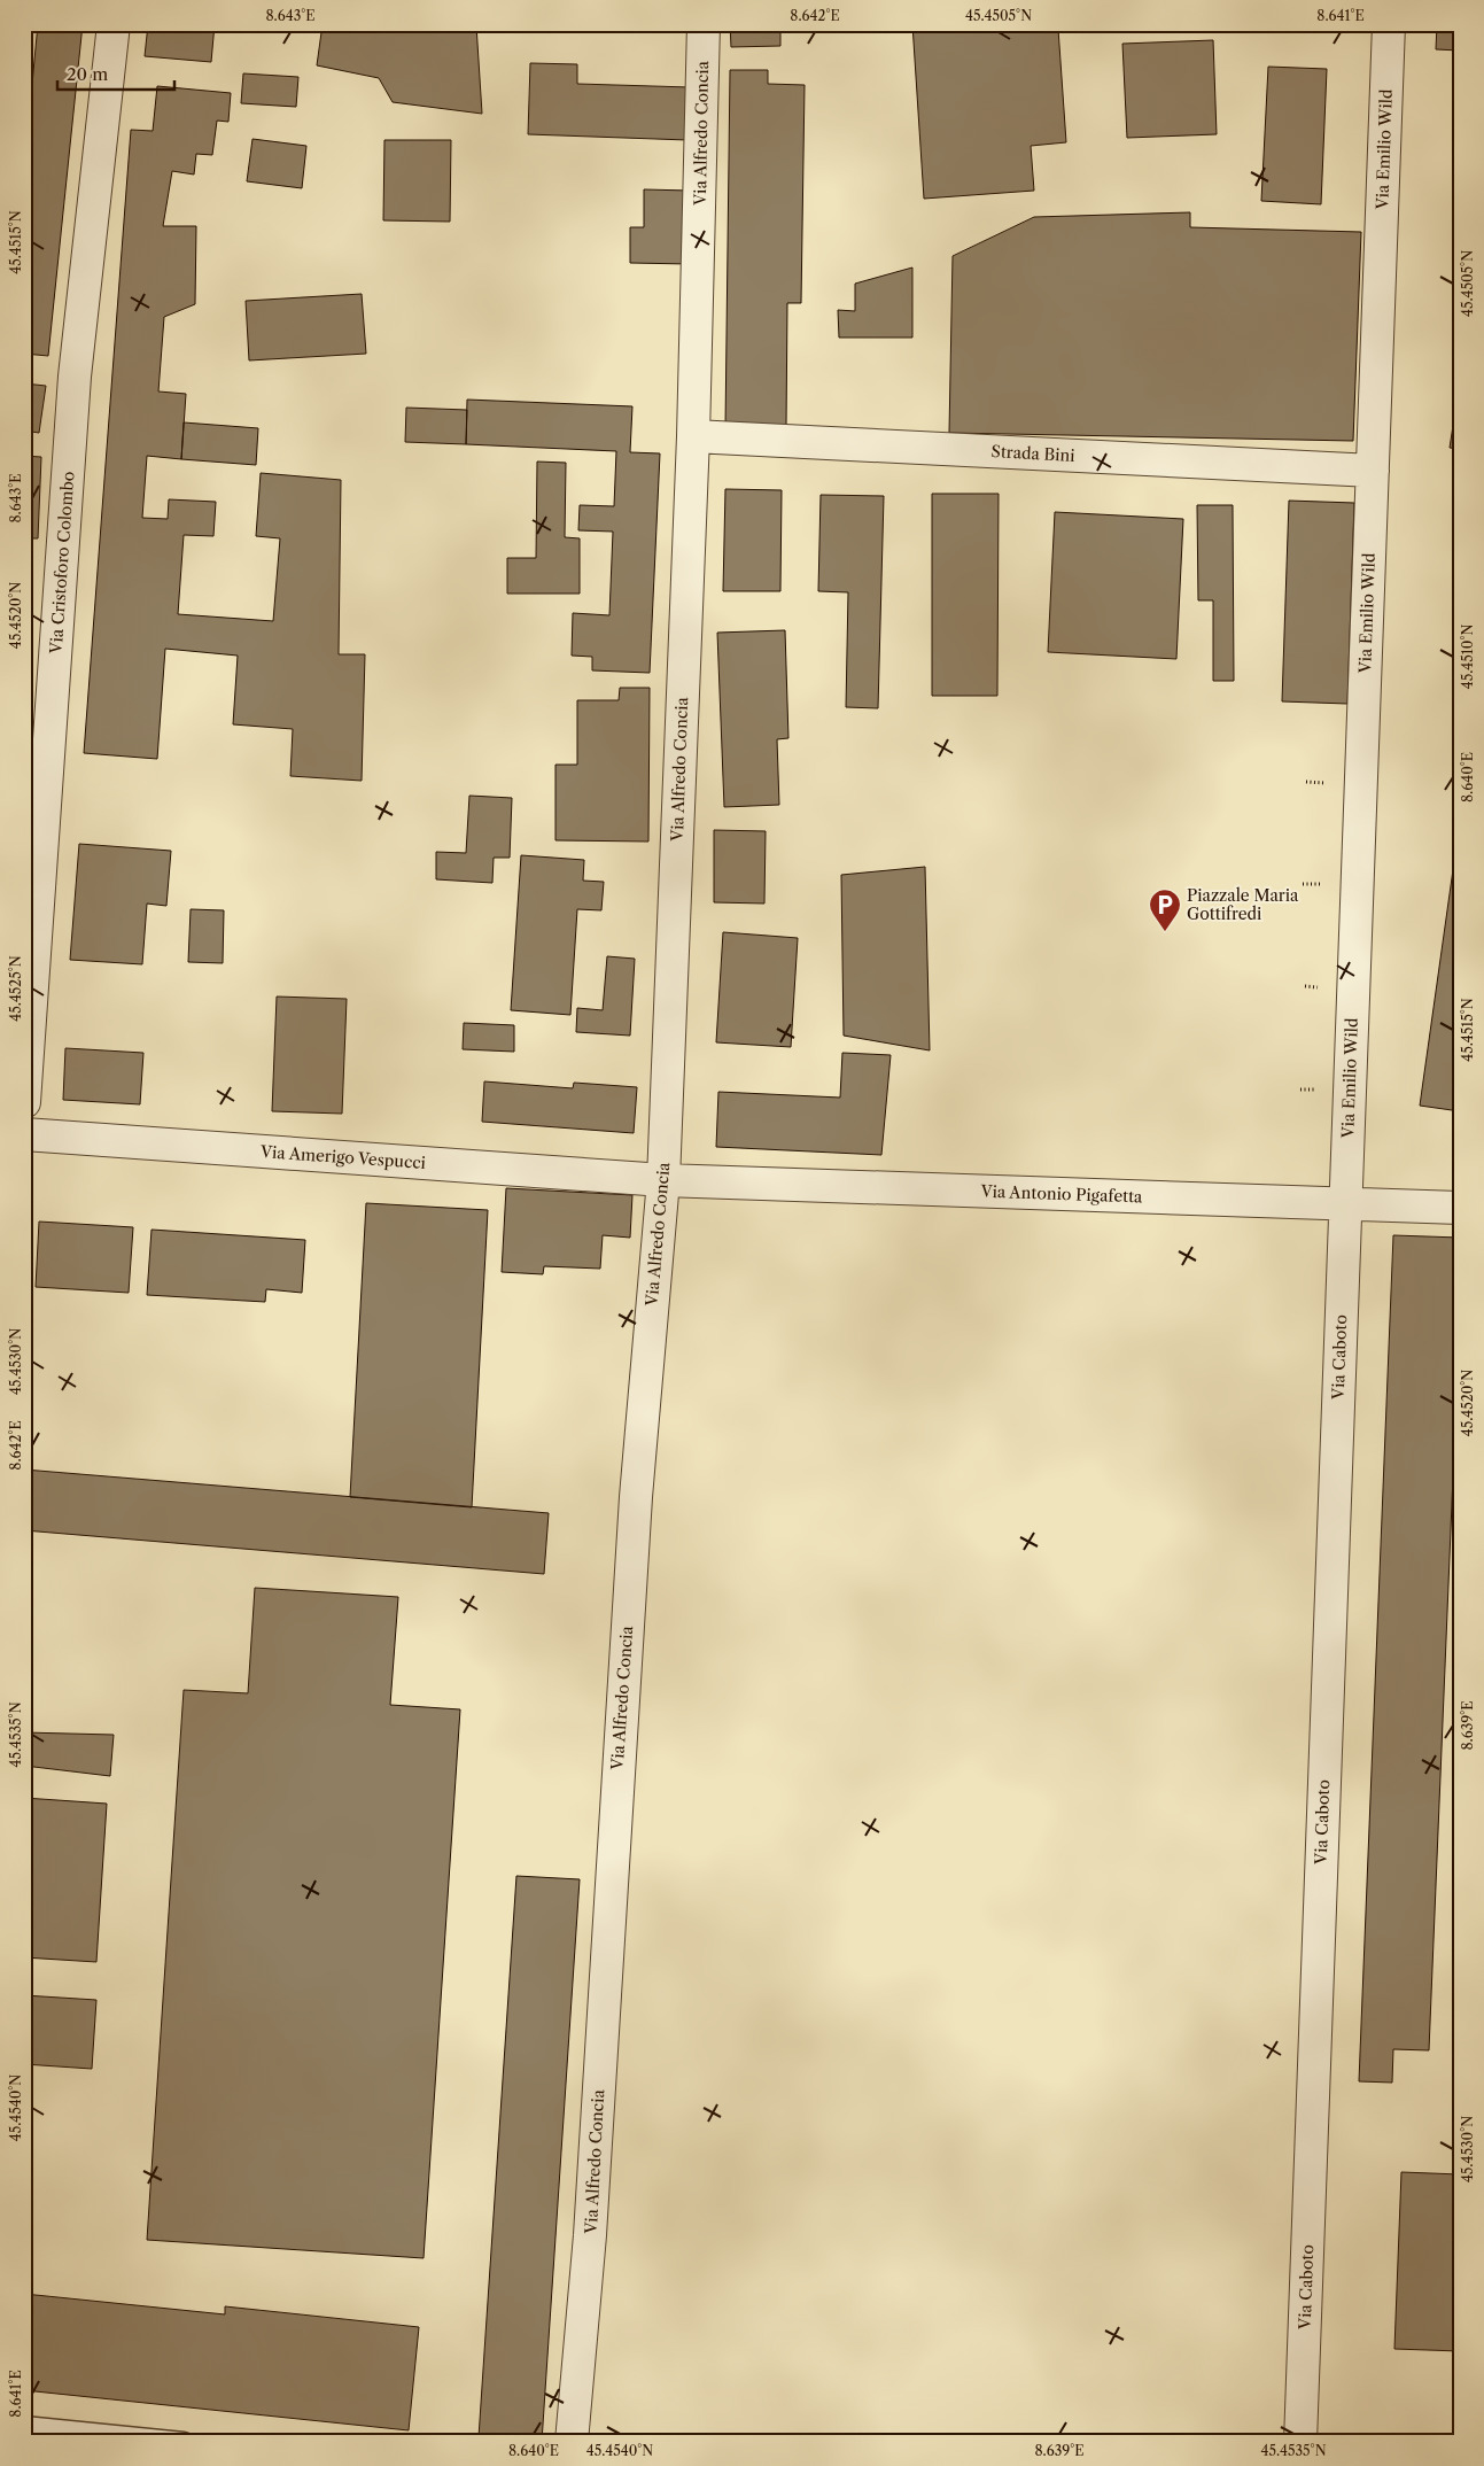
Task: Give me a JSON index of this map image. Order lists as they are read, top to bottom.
{
  "streets": {
    "street": [
      "Via Alfredo Concia",
      "Via Emilio Wild",
      "Strada Bini",
      "Via Cristoforo Colombo",
      "Via Amerigo Vespucci",
      "Via Antonio Pigafetta",
      "Via Caboto"
    ]
  },
  "crossings": [
    ["Via Alfredo Concia", "Strada Bini"],
    ["Via Alfredo Concia", "Via Amerigo Vespucci"],
    ["Via Alfredo Concia", "Via Antonio Pigafetta"],
    ["Via Emilio Wild", "Strada Bini"],
    ["Via Emilio Wild", "Via Antonio Pigafetta"],
    ["Via Emilio Wild", "Via Caboto"],
    ["Via Amerigo Vespucci", "Via Antonio Pigafetta"],
    ["Via Antonio Pigafetta", "Via Caboto"]
  ],
  "places": {
    "parking": ["Piazzale Maria Gottifredi"]
  },
  "scale_bar": "20 m",
  "coordinates": [
    "8.643°E",
    "8.642°E",
    "45.4505°N",
    "8.641°E",
    "45.4515°N",
    "45.4520°N",
    "45.4510°N",
    "8.640°E",
    "45.4525°N",
    "45.4530°N",
    "8.639°E",
    "45.4535°N",
    "45.4540°N"
  ]
}
